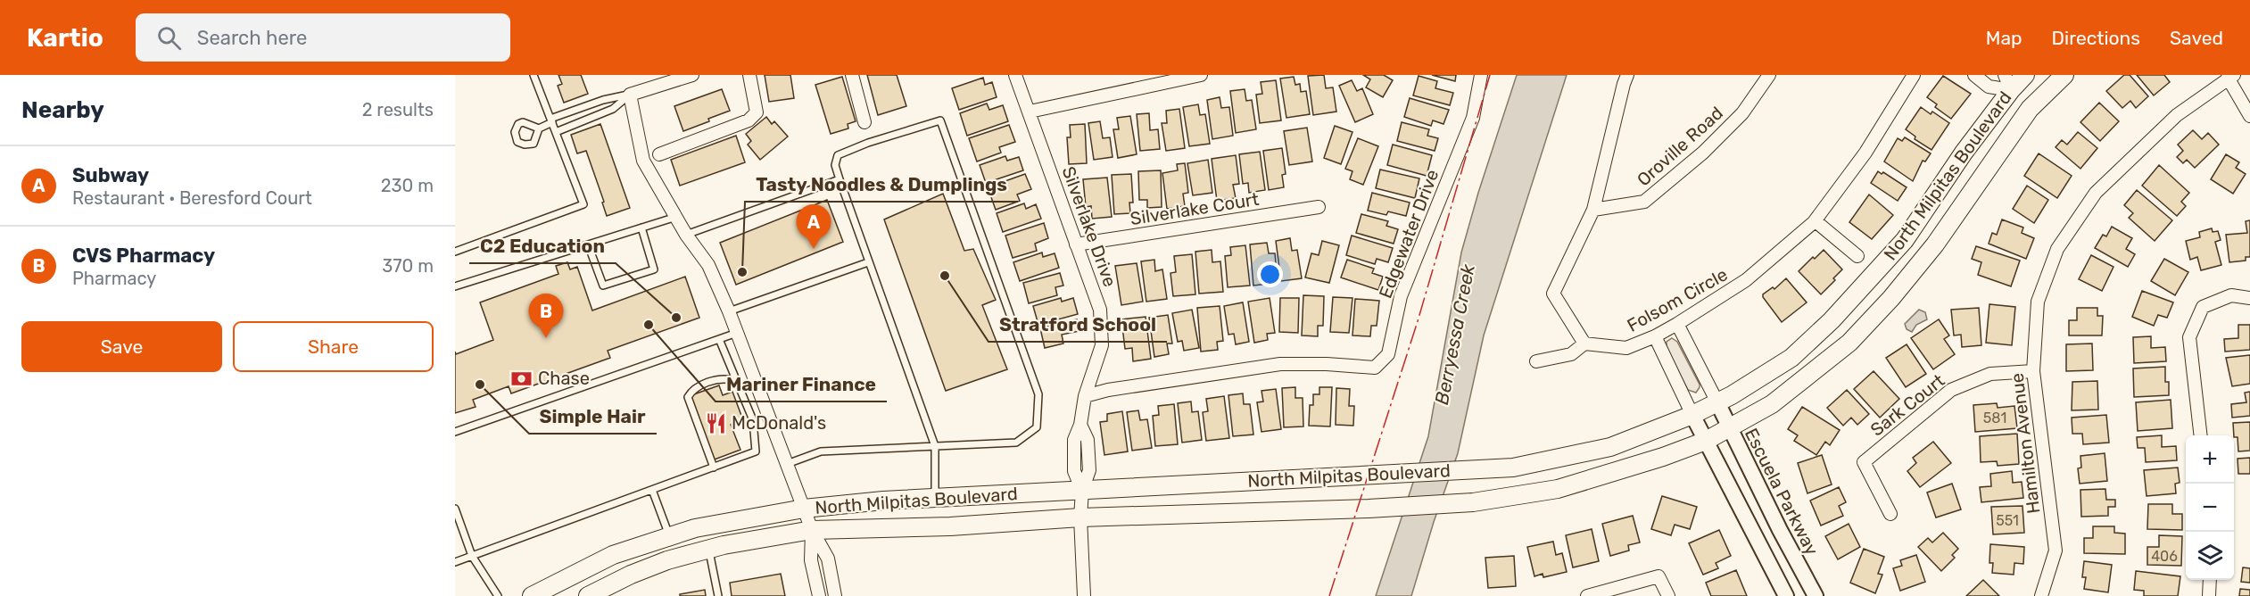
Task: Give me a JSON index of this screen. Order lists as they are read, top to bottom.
{
  "streets": {
    "main road": ["North Milpitas Boulevard"],
    "street": [
      "Oroville Road",
      "Silverlake Court",
      "Silverlake Drive",
      "Edgewater Drive",
      "Folsom Circle",
      "Sark Court",
      "Hamilton Avenue",
      "Escuela Parkway"
    ]
  },
  "crossings": [
    ["North Milpitas Boulevard", "Silverlake Drive"],
    ["North Milpitas Boulevard", "Escuela Parkway"],
    ["Silverlake Court", "Silverlake Drive"],
    ["Silverlake Drive", "Edgewater Drive"],
    ["Sark Court", "Hamilton Avenue"]
  ],
  "water": ["Berryessa Creek"],
  "places": {
    "other": [
      "Tasty Noodles & Dumplings",
      "Stratford School",
      "C2 Education",
      "Mariner Finance",
      "Simple Hair"
    ],
    "bank": ["Chase"],
    "restaurant": ["McDonald's"]
  },
  "house_numbers": ["581", "551", "406"],
  "page": {
    "header": "Kartio",
    "search": "Search here",
    "nav": ["Map", "Directions", "Saved"],
    "heading": ["Nearby", "2 results"],
    "list": [
      {
        "mark": "A",
        "name": "Subway",
        "note": "Restaurant · Beresford Court",
        "value": "230 m"
      },
      {
        "mark": "B",
        "name": "CVS Pharmacy",
        "note": "Pharmacy",
        "value": "370 m"
      }
    ],
    "pins": ["A", "B"],
    "buttons": ["Save", "Share"],
    "map_buttons": ["+", "−"]
  }
}
